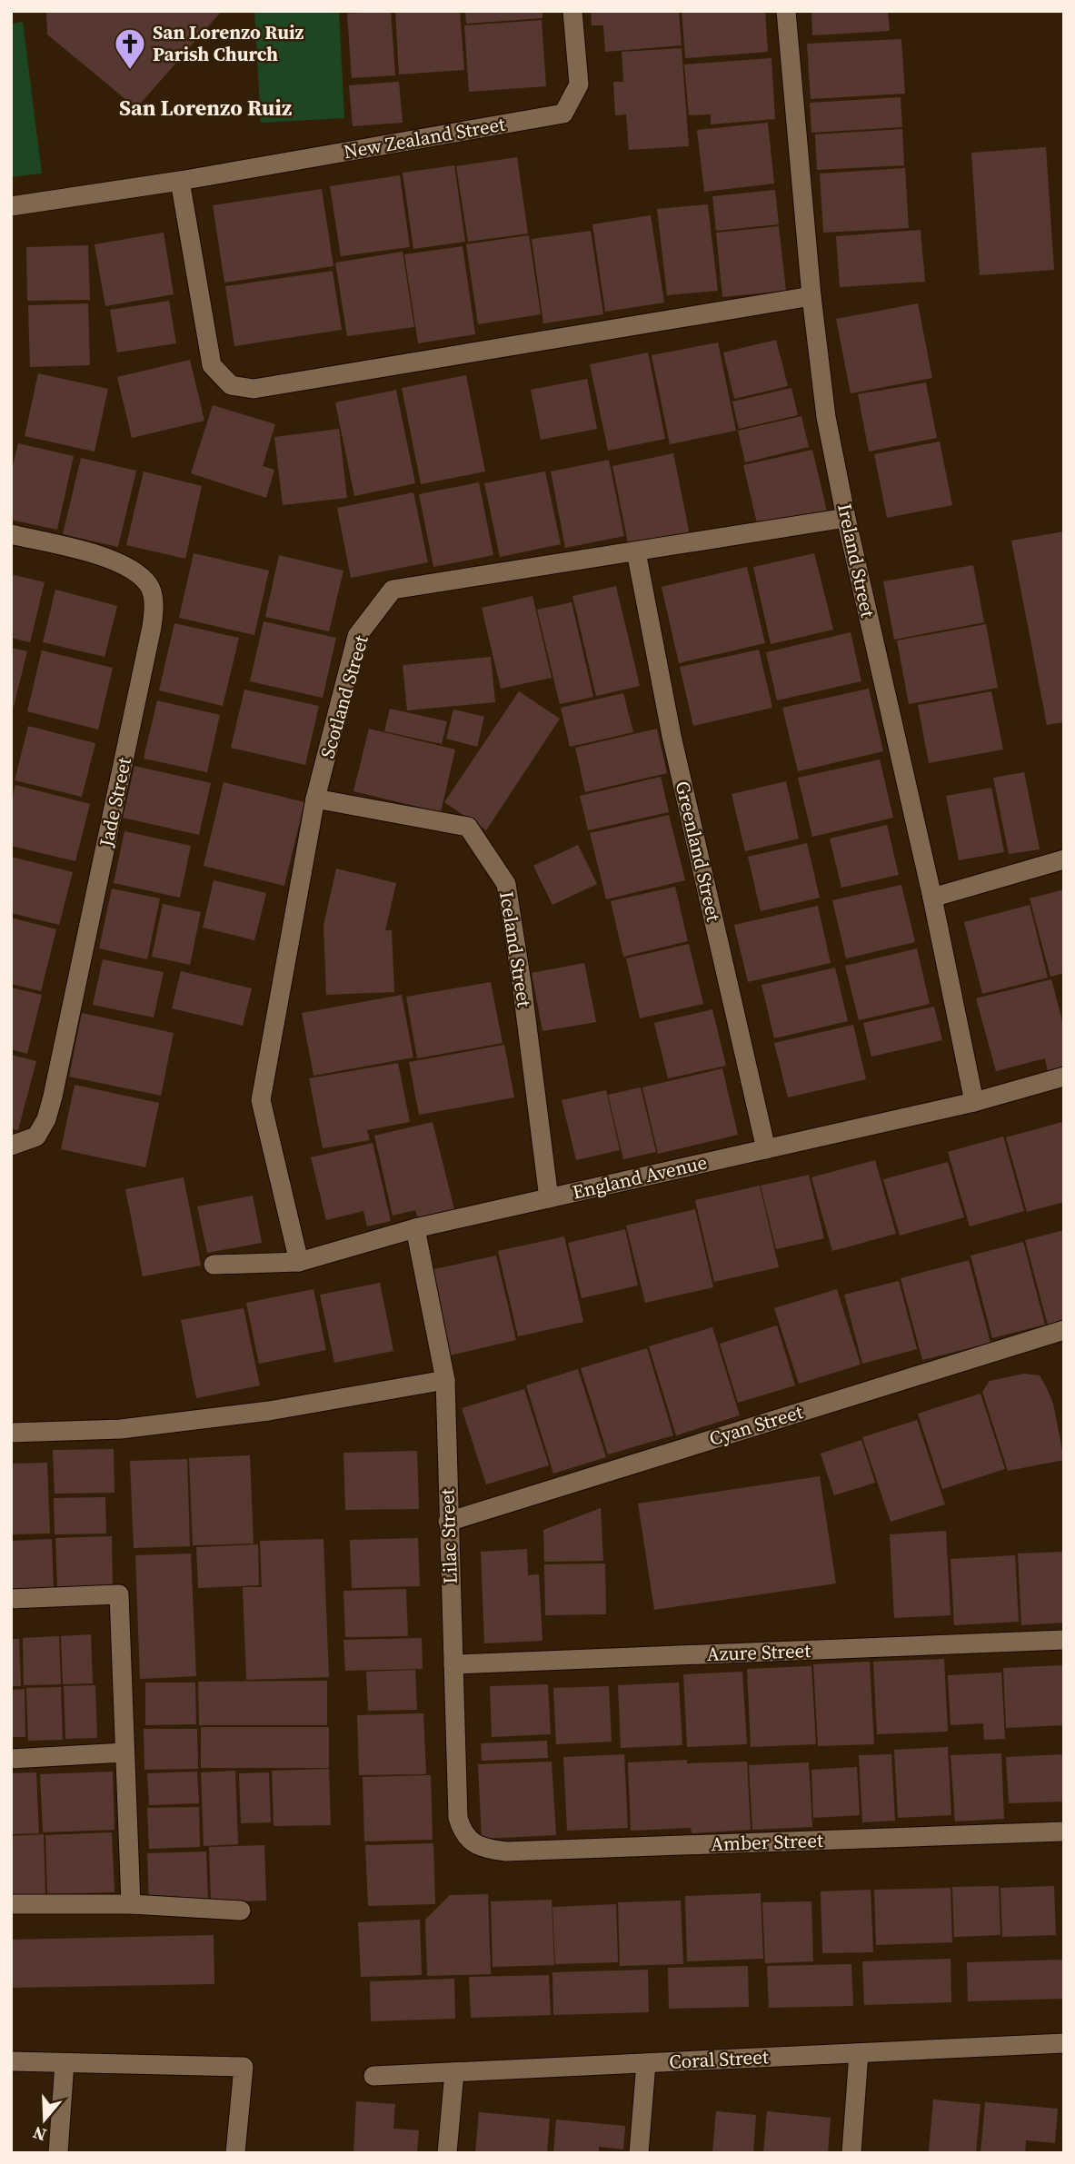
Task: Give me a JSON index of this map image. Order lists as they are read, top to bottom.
{
  "streets": {
    "street": [
      "New Zealand Street",
      "Ireland Street",
      "Scotland Street",
      "Jade Street",
      "Greenland Street",
      "Iceland Street",
      "England Avenue",
      "Cyan Street",
      "Lilac Street",
      "Azure Street",
      "Amber Street",
      "Coral Street"
    ]
  },
  "crossings": [
    ["Ireland Street", "Scotland Street"],
    ["Ireland Street", "England Avenue"],
    ["Scotland Street", "Greenland Street"],
    ["Scotland Street", "Iceland Street"],
    ["Scotland Street", "England Avenue"],
    ["Greenland Street", "England Avenue"],
    ["Iceland Street", "England Avenue"],
    ["England Avenue", "Lilac Street"],
    ["Cyan Street", "Lilac Street"],
    ["Lilac Street", "Azure Street"],
    ["Lilac Street", "Amber Street"]
  ],
  "districts": ["San Lorenzo Ruiz"],
  "places": {
    "church": ["San Lorenzo Ruiz Parish Church"]
  },
  "north": "bottom"
}
